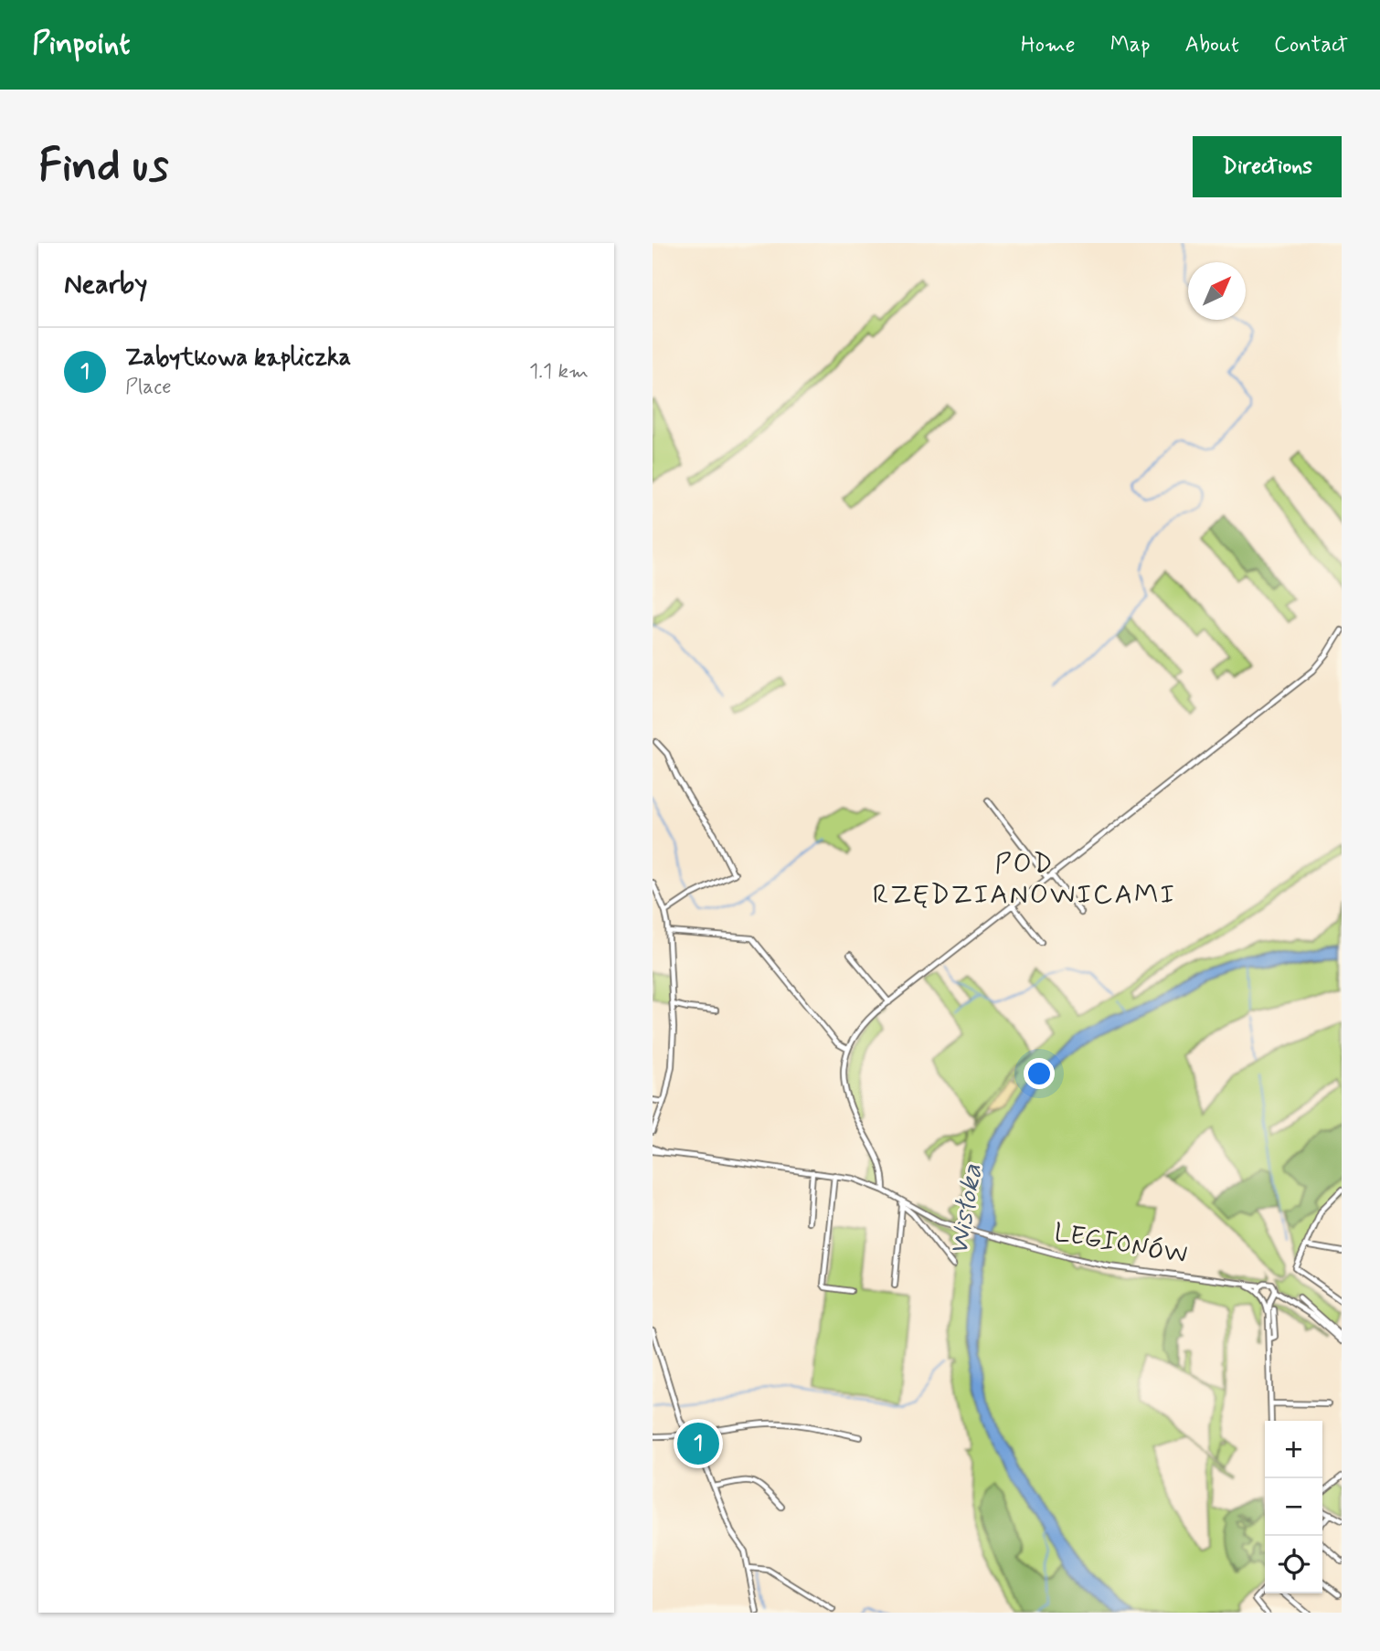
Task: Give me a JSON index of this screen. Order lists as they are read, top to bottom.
{
  "streets": {
    "street": ["LEGIONÓW"]
  },
  "districts": ["POD RZĘDZIANOWICAMI"],
  "water": ["Wisłoka"],
  "north": "top right",
  "page": {
    "header": "Pinpoint",
    "nav": [
      "Home",
      "Map",
      "About",
      "Contact"
    ],
    "buttons": "Directions",
    "title": "Find us",
    "heading": "Nearby",
    "list": [
      {
        "mark": "1",
        "name": "Zabytkowa kapliczka",
        "note": "Place",
        "value": "1.1 km"
      }
    ],
    "pins": "1",
    "map_buttons": ["+", "−"]
  }
}
